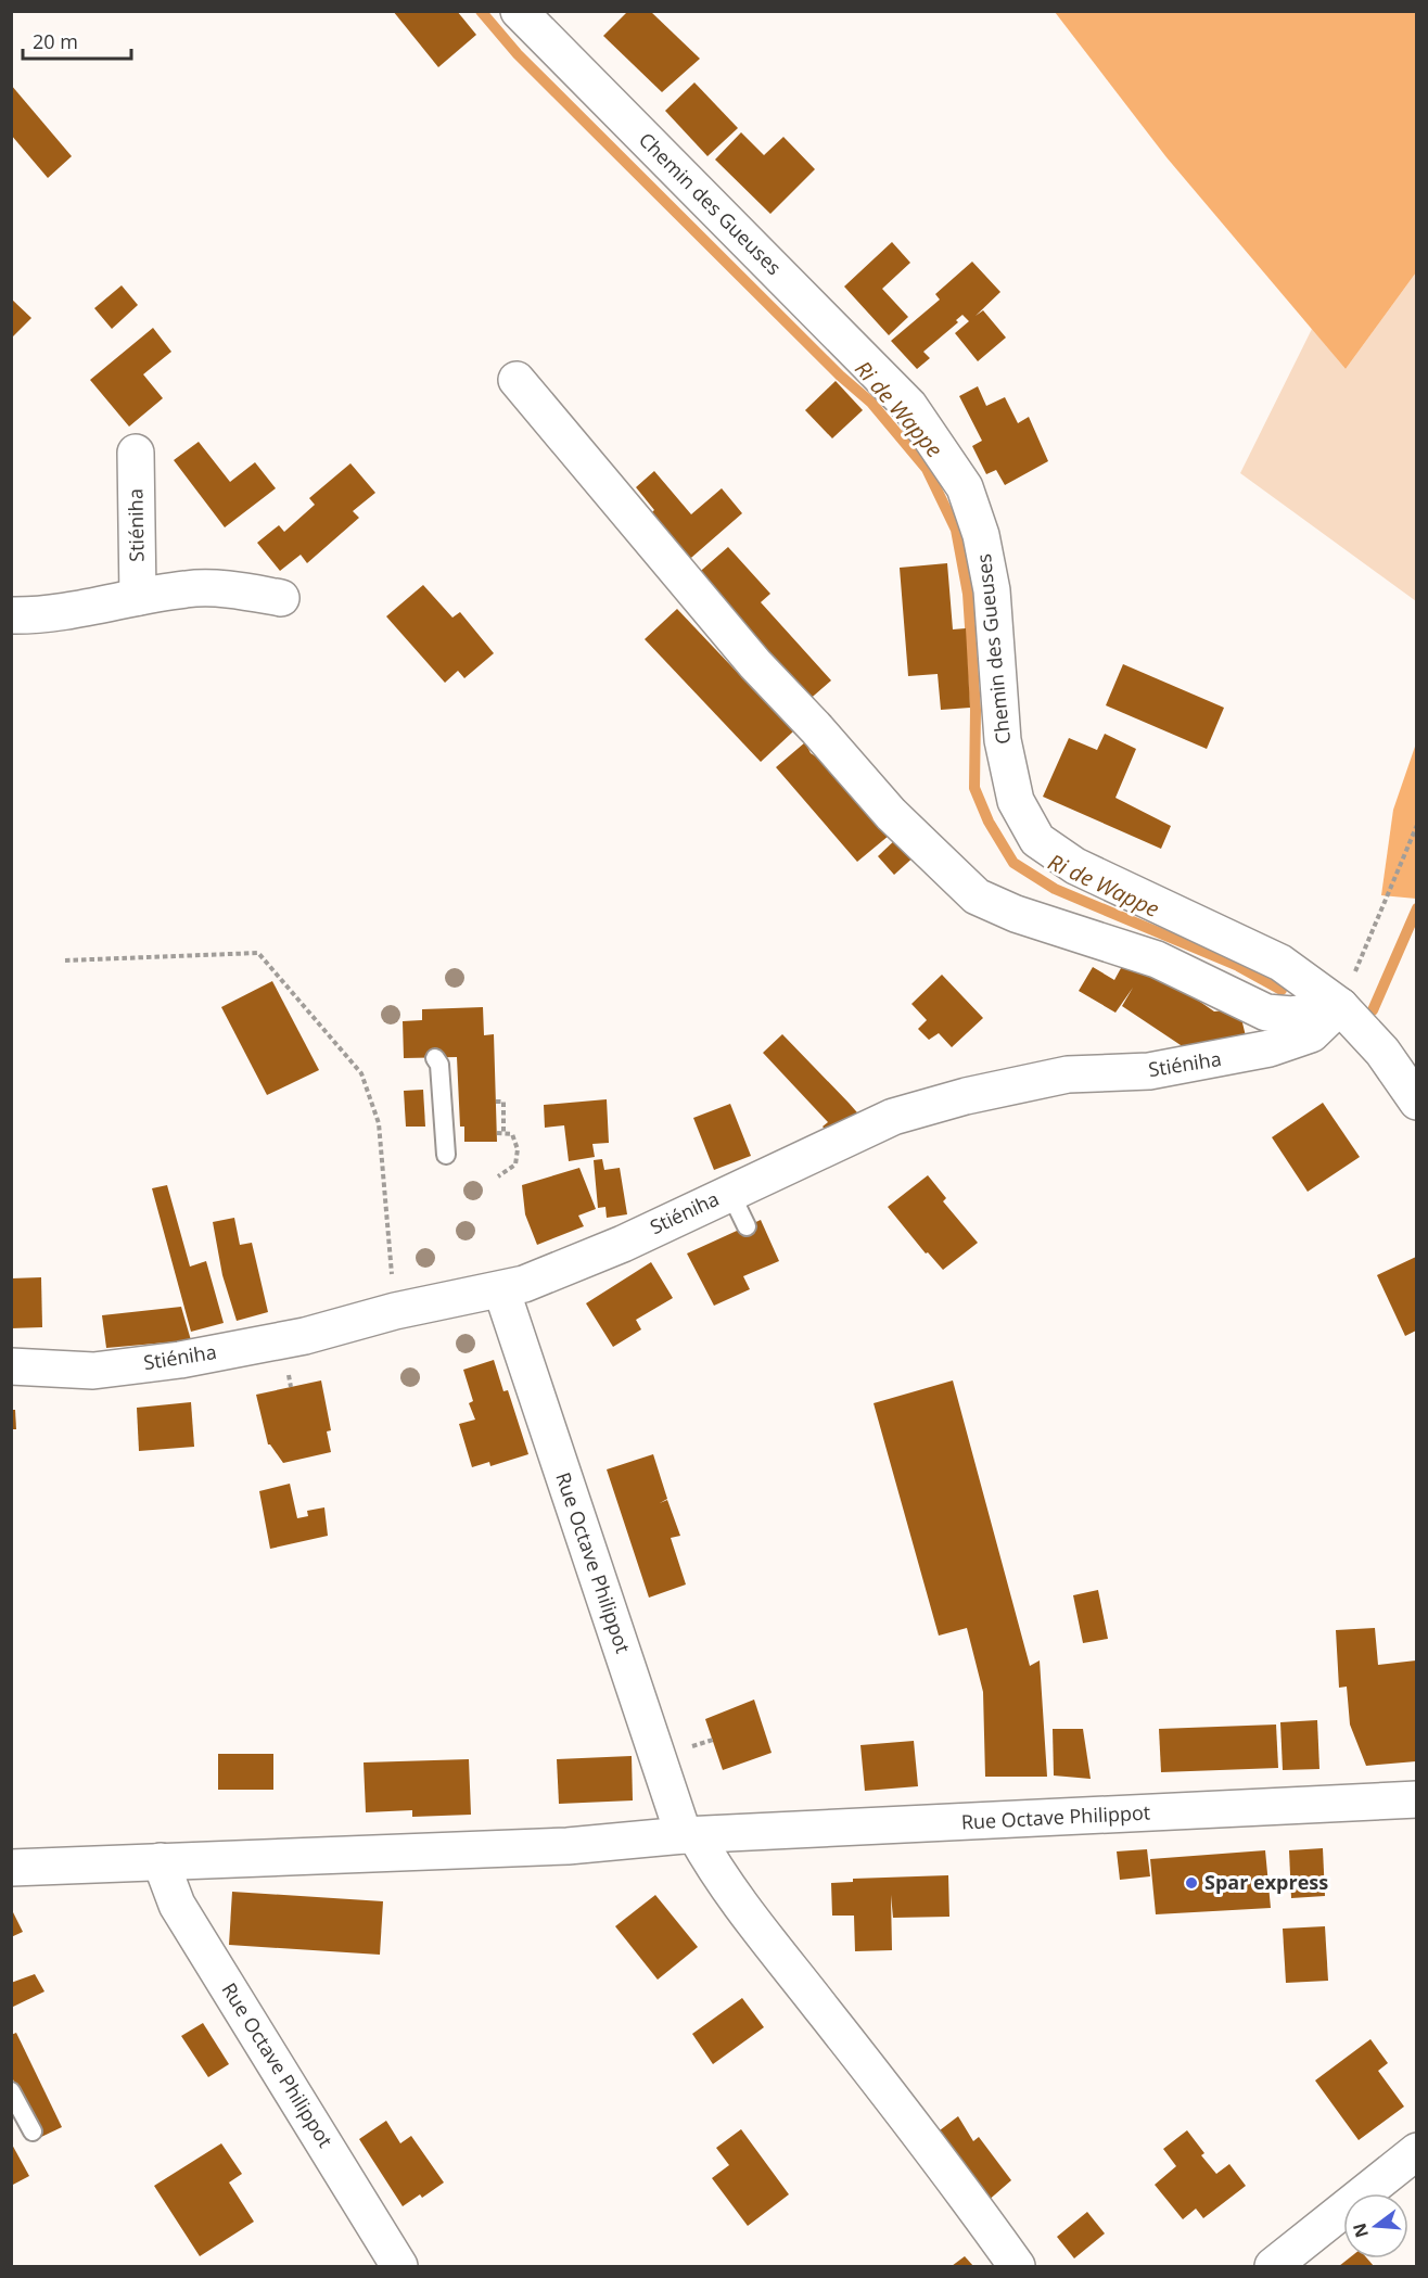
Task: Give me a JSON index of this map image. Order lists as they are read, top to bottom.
{
  "streets": {
    "street": ["Chemin des Gueuses", "Stiéniha", "Rue Octave Philippot"]
  },
  "crossings": [
    ["Chemin des Gueuses", "Stiéniha"],
    ["Stiéniha", "Rue Octave Philippot"]
  ],
  "water": ["Ri de Wappe"],
  "places": ["Spar express"],
  "scale_bar": "20 m",
  "north": "left"
}
